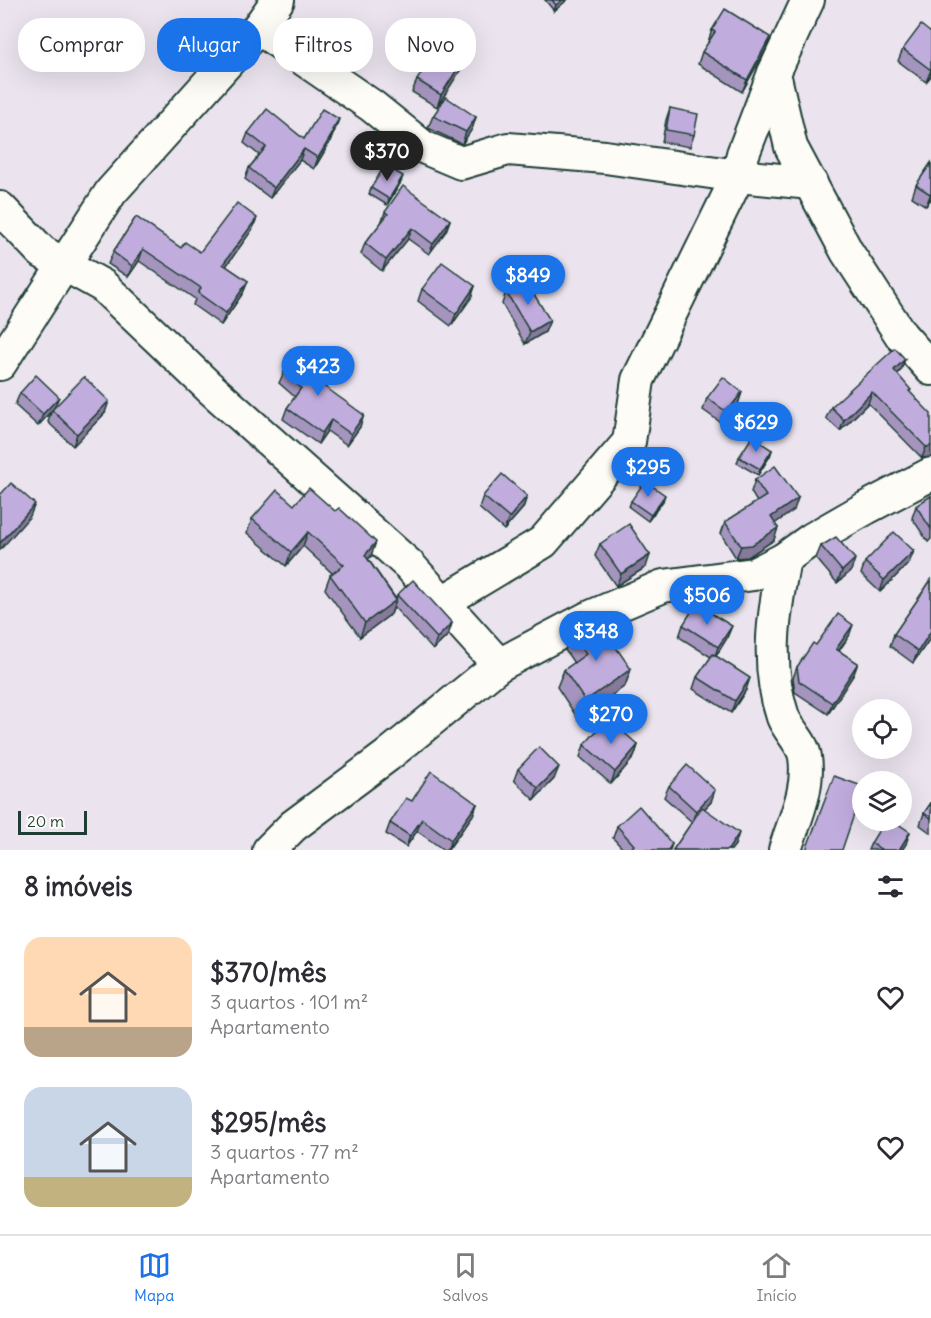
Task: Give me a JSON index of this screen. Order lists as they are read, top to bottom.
{
  "scale_bar": "20 m",
  "page": {
    "chip": [
      "Comprar",
      "Alugar",
      "Filtros",
      "Novo"
    ],
    "price": [
      "$370",
      "$849",
      "$423",
      "$629",
      "$295",
      "$506",
      "$348",
      "$270"
    ],
    "scale": "20 m",
    "heading": "8 imóveis",
    "list": [
      {
        "name": "$370/mês",
        "note": "3 quartos · 101 m² · Apartamento"
      },
      {
        "name": "$295/mês",
        "note": "3 quartos · 77 m² · Apartamento"
      }
    ],
    "tabs": ["Mapa", "Salvos", "Início"]
  }
}
